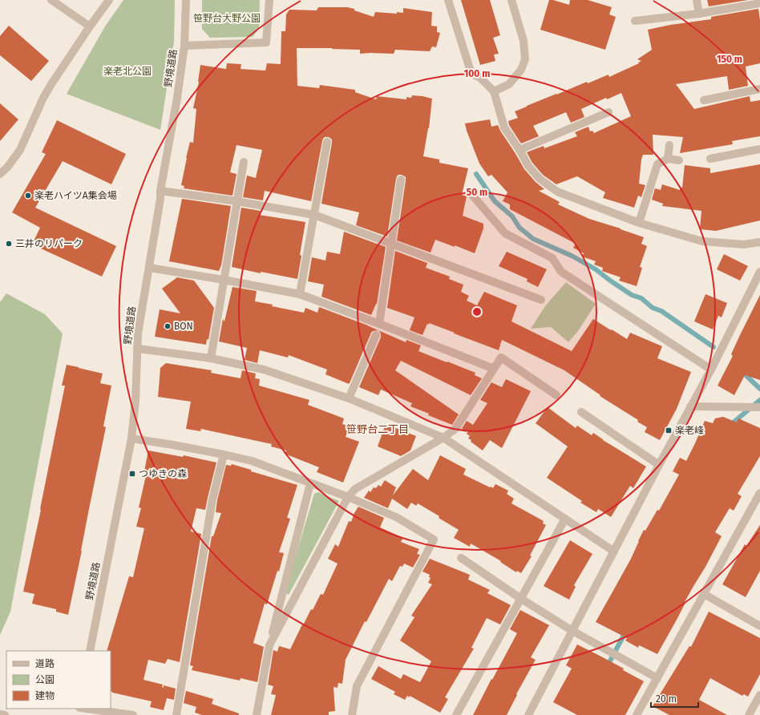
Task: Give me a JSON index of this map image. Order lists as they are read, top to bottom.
{
  "streets": {
    "street": ["野境道路"]
  },
  "districts": ["笹野台二丁目"],
  "parks": ["笹野台大野公園", "楽老北公園"],
  "places": {
    "other": ["楽老ハイツA集会場", "三井のリパーク", "BON"],
    "transit": ["楽老峰", "つゆきの森"]
  },
  "legend": ["道路", "公園", "建物"],
  "scale_bar": "20 m",
  "rings": ["150 m", "100 m", "50 m"]
}
